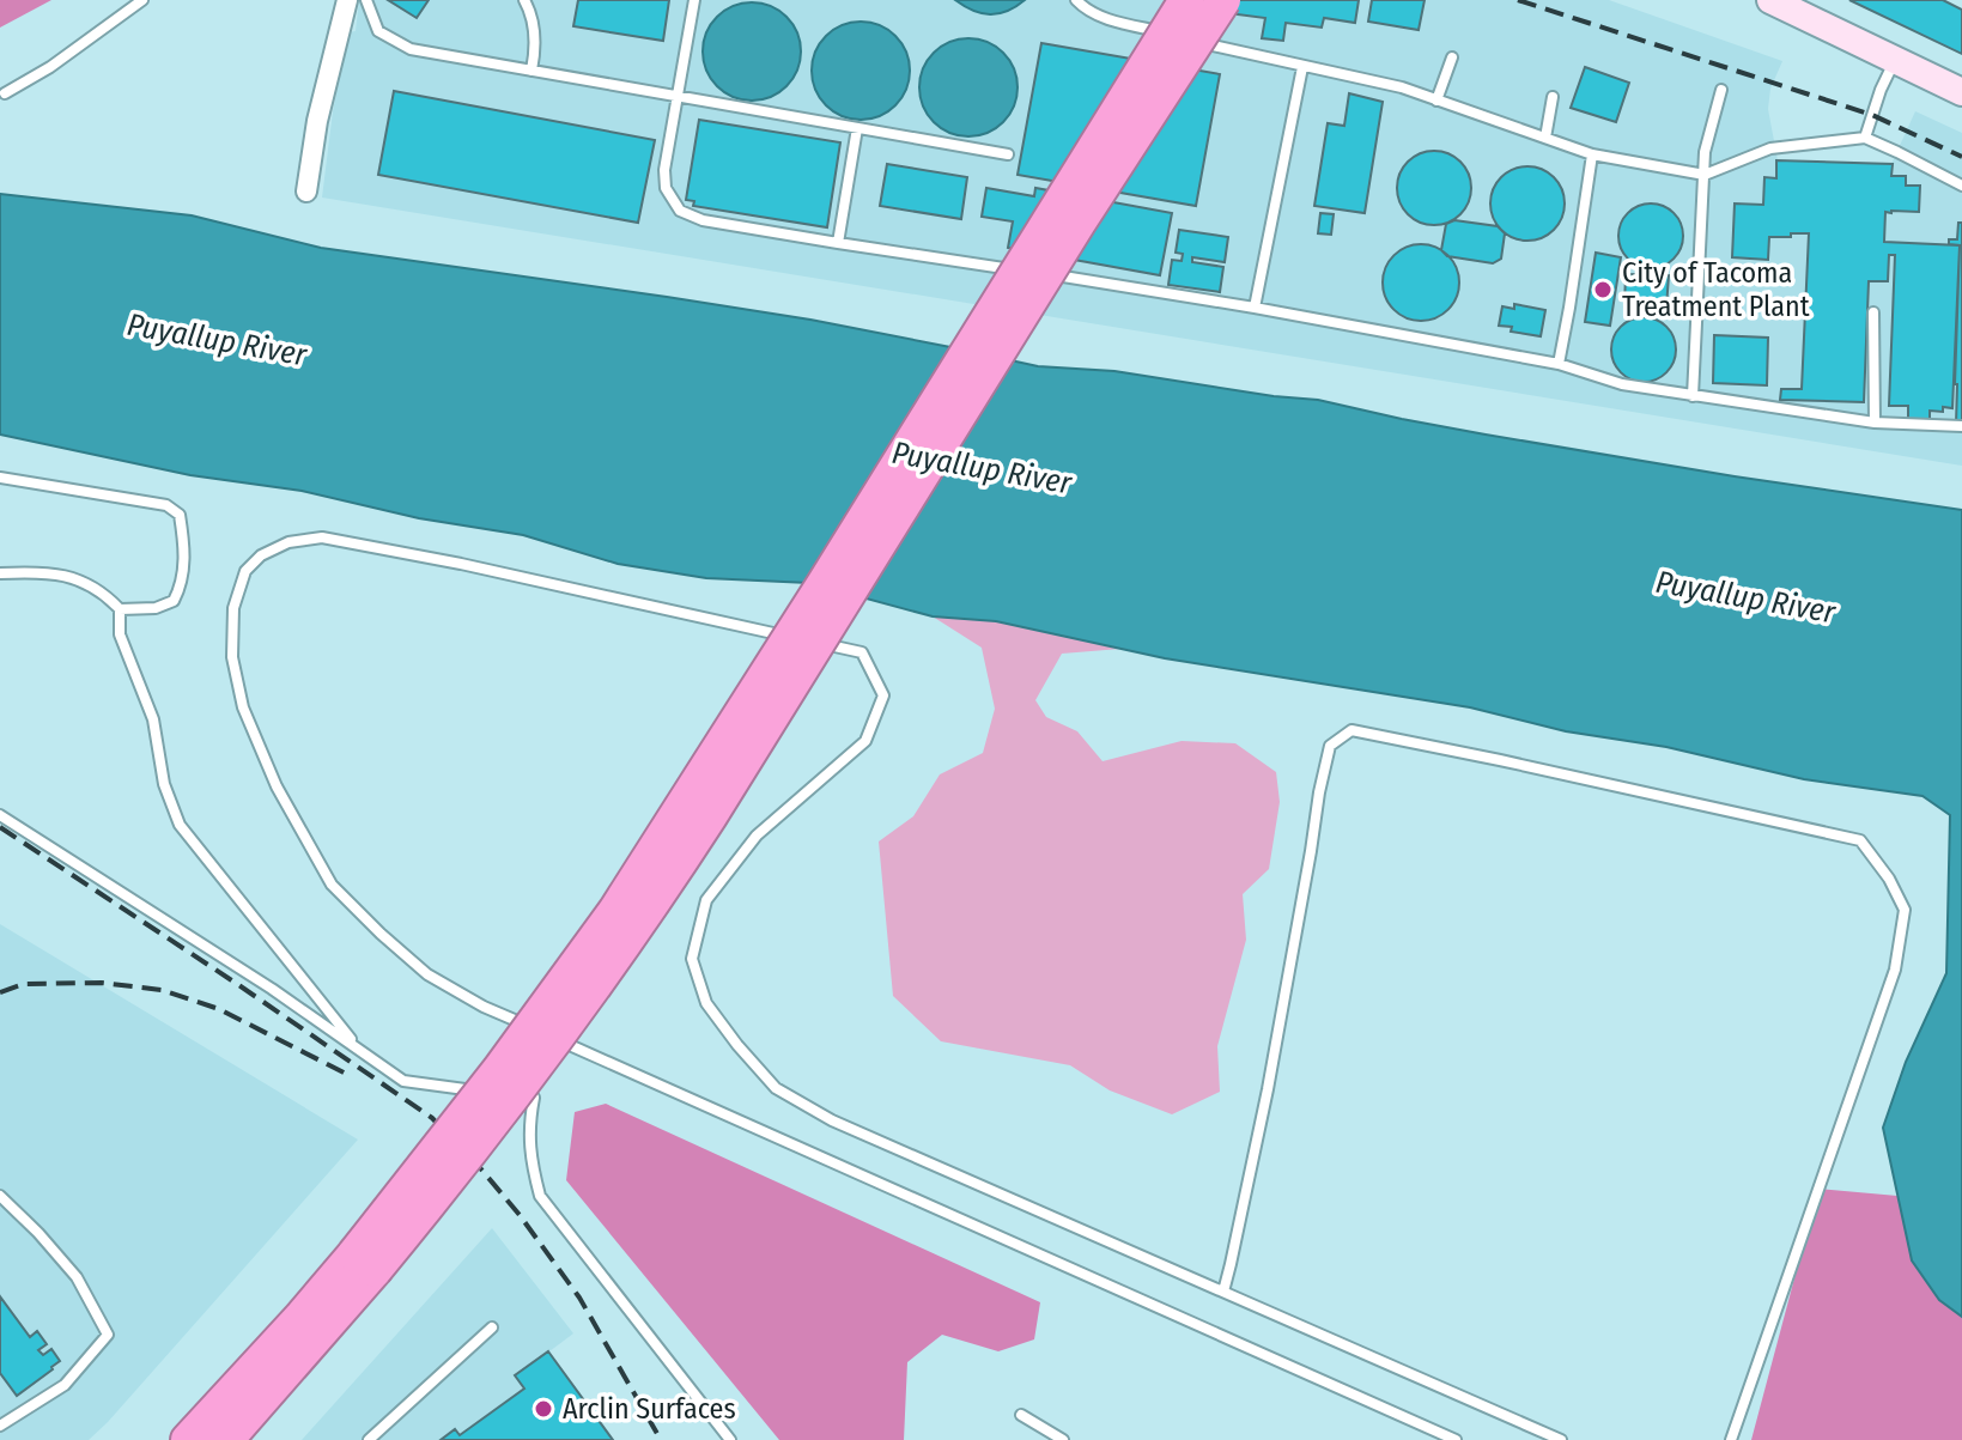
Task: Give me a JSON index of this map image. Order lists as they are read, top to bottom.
{
  "water": ["Puyallup River"],
  "places": ["City of Tacoma Treatment Plant", "Arclin Surfaces"]
}
